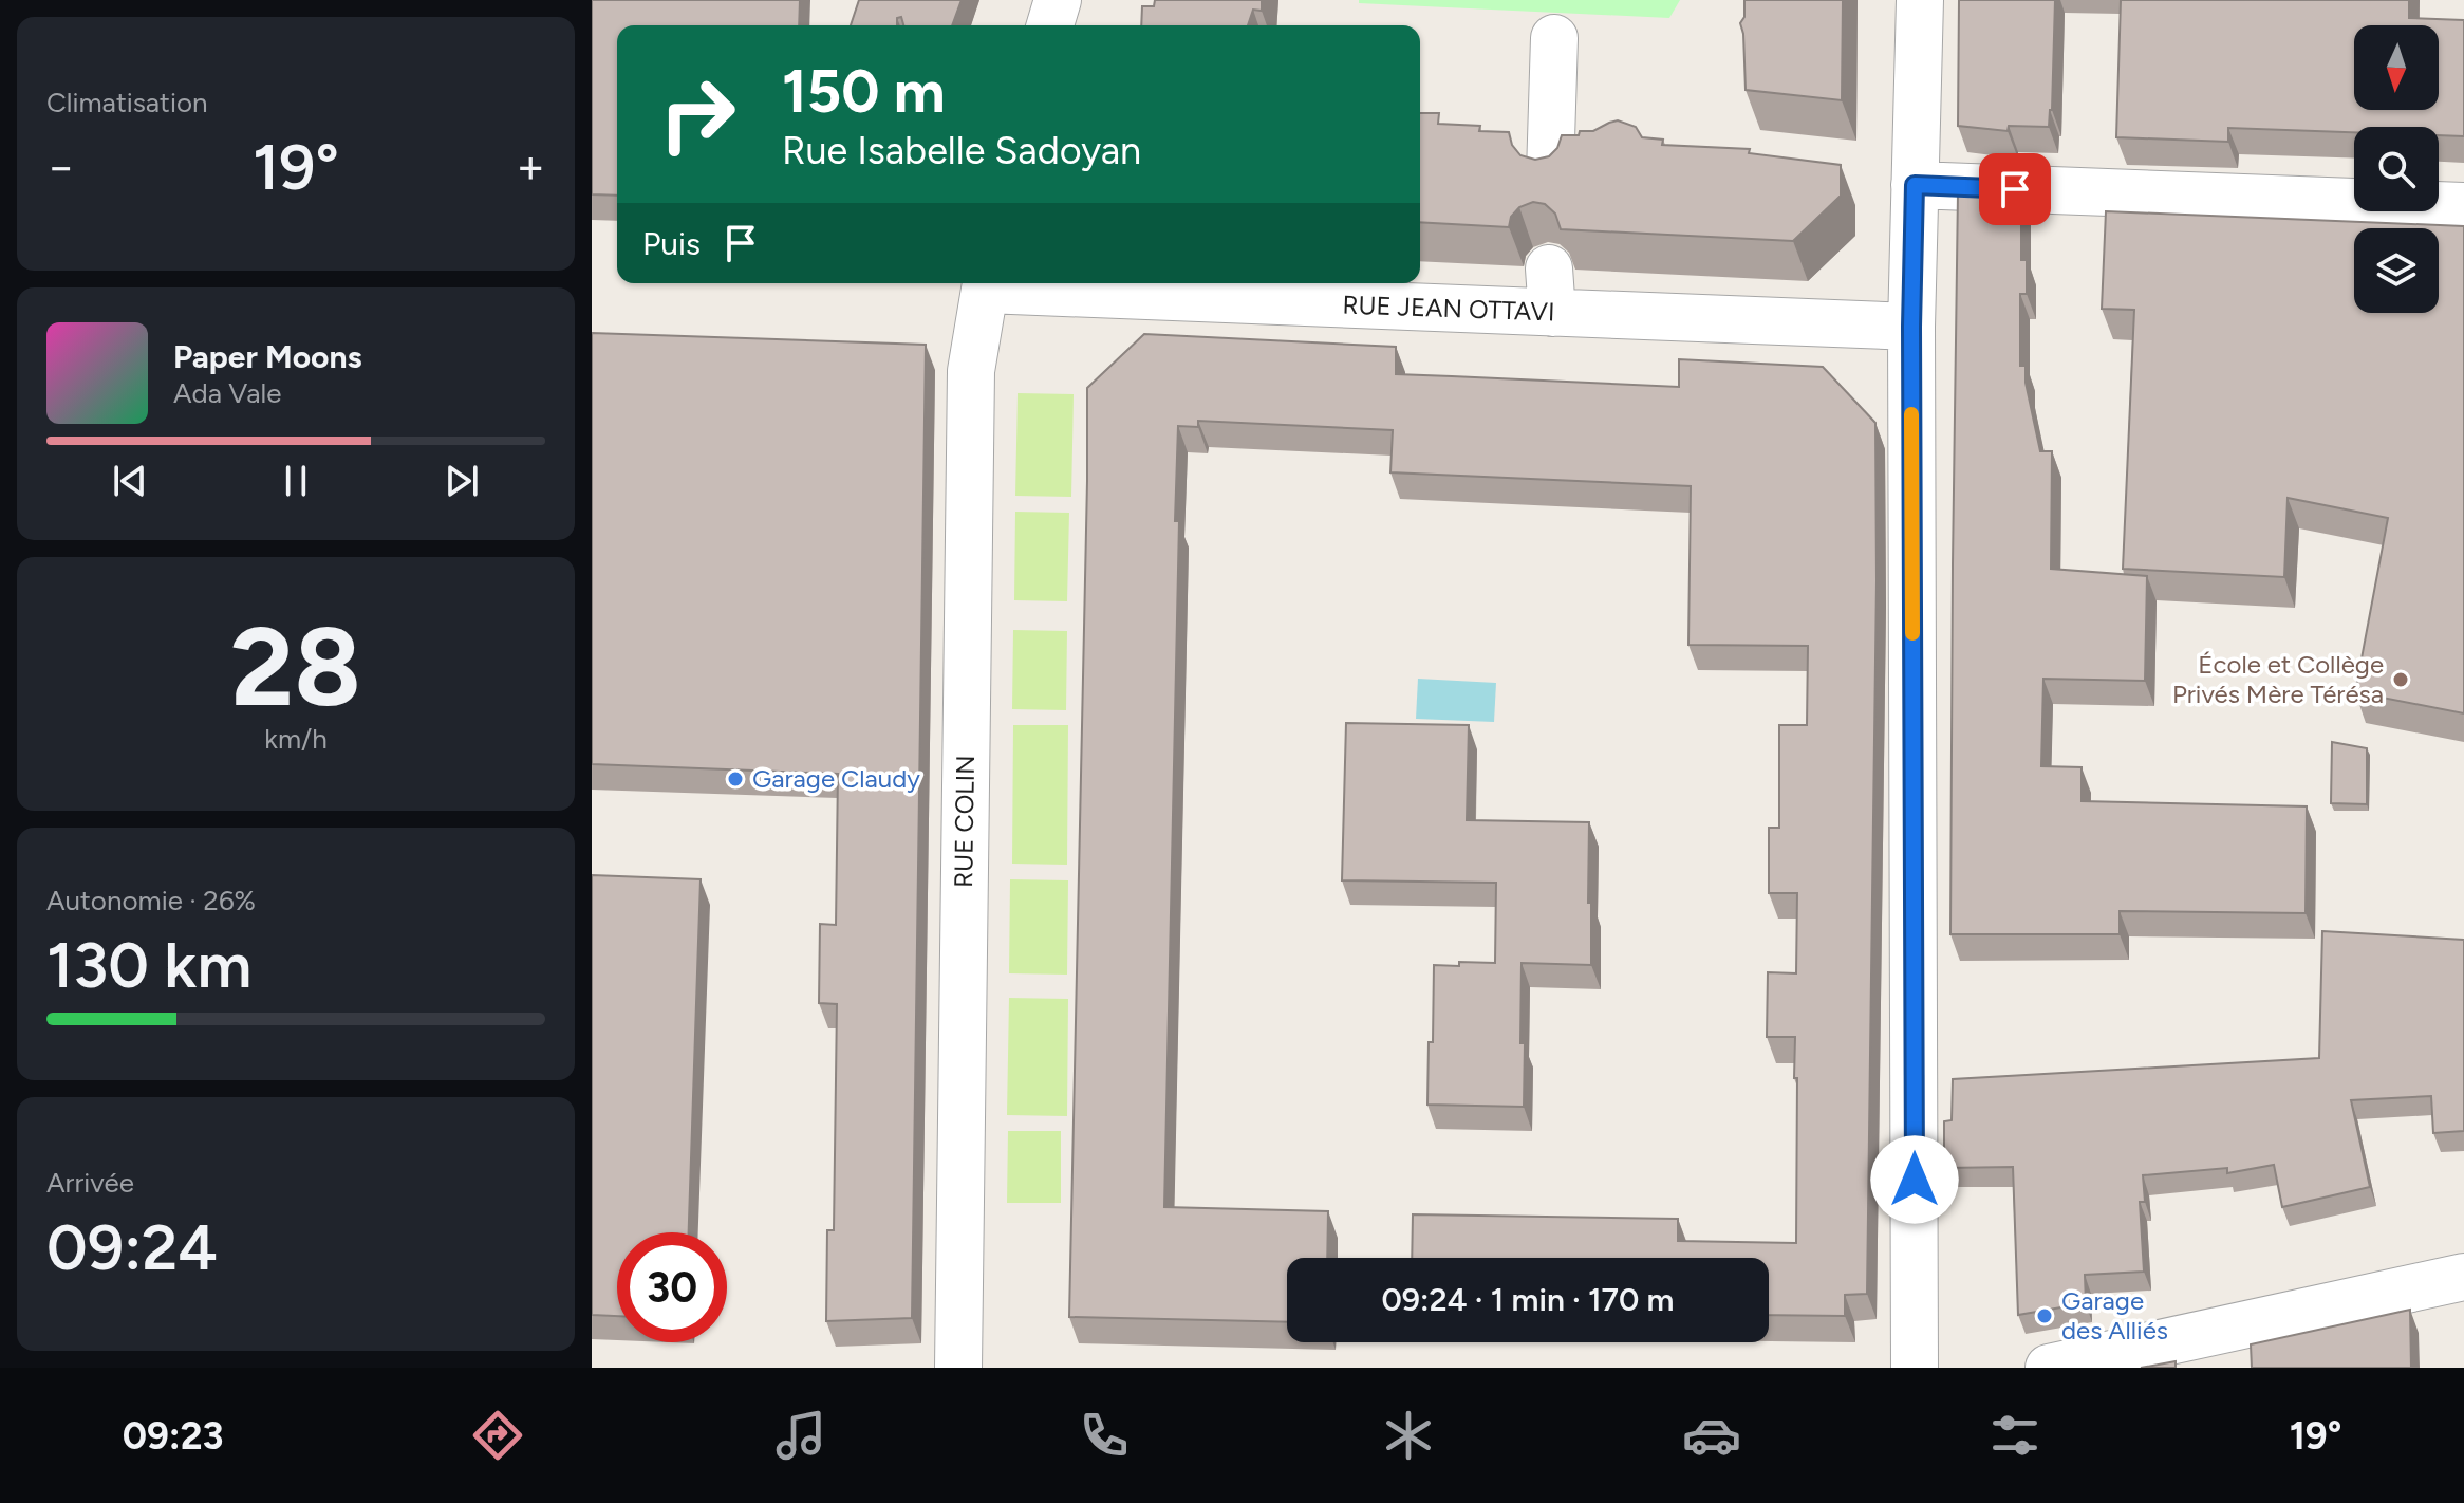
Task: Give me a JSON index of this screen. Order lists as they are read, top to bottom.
{
  "streets": {
    "street": ["RUE JEAN OTTAVI", "RUE COLIN"]
  },
  "crossings": [
    ["RUE JEAN OTTAVI", "RUE COLIN"]
  ],
  "places": ["École et Collège Privés Mère Térésa", "Garage Claudy", "Garage des Alliés"],
  "north": "bottom",
  "page": {
    "tile": [
      "Climatisation",
      ["28", "km/h"],
      ["Autonomie · 26%", "130 km"],
      ["Arrivée", "09:24"]
    ],
    "turn": ["150 m", "Rue Isabelle Sadoyan"],
    "heat": ["−", "19°", "+"],
    "then": "Puis",
    "song": ["Paper Moons", "Ada Vale"],
    "limit": "30",
    "trip": "09:24 · 1 min · 170 m",
    "tabs": ["09:23", "19°"]
  }
}
